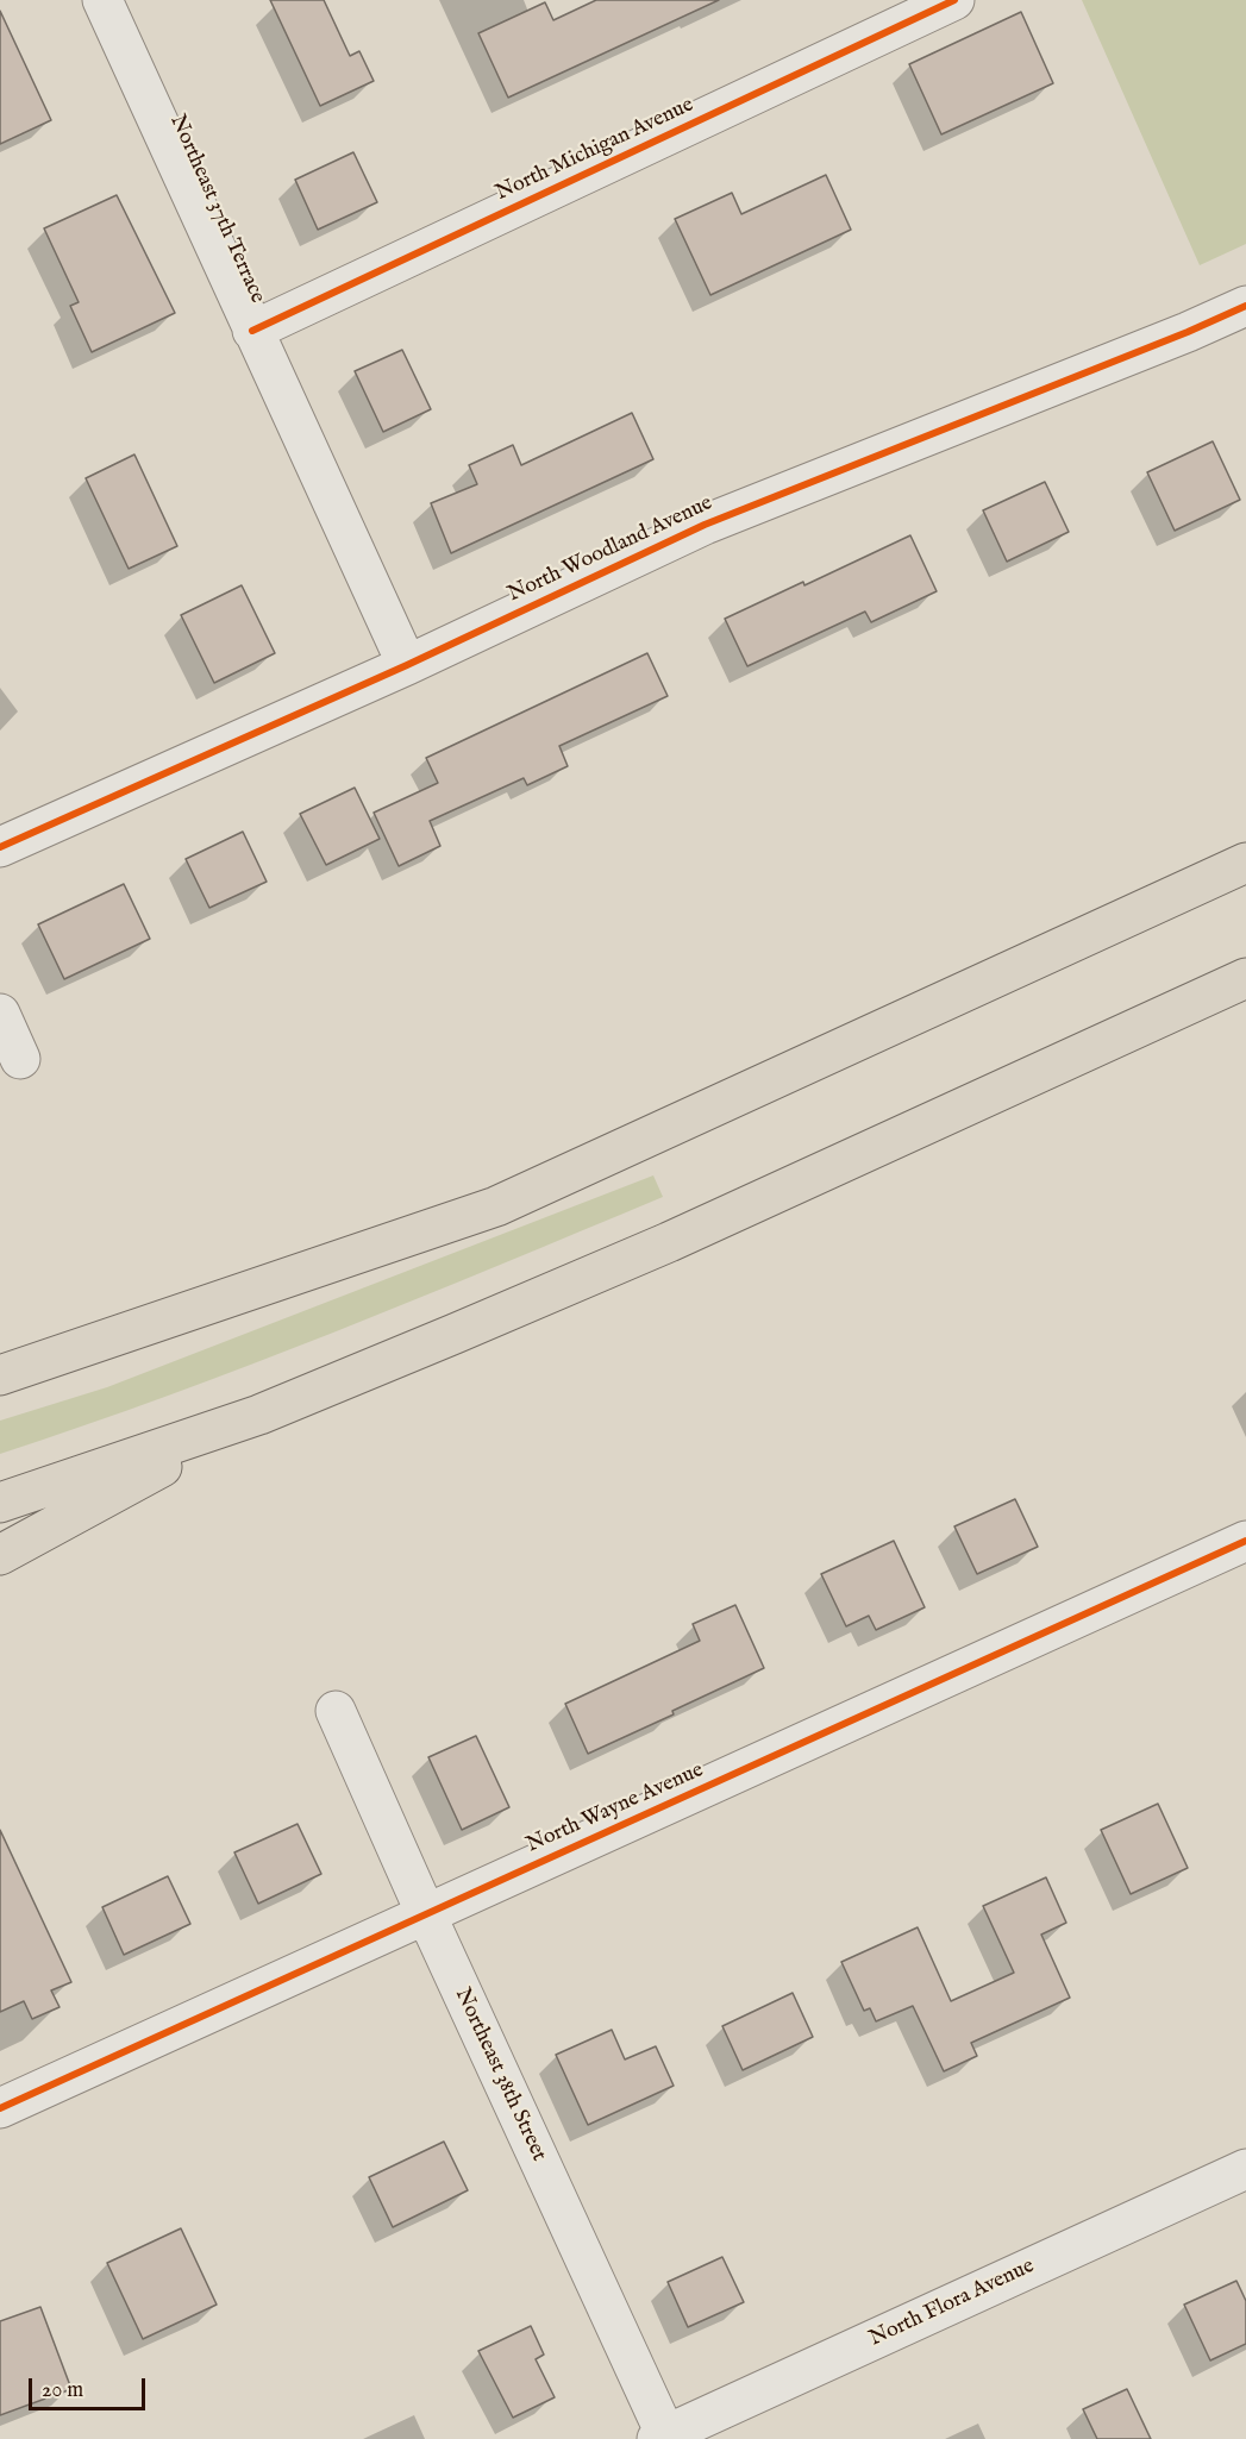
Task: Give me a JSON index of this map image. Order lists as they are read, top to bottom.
{
  "streets": {
    "street": [
      "North Michigan Avenue",
      "Northeast 37th Terrace",
      "North Woodland Avenue",
      "North Wayne Avenue",
      "Northeast 38th Street",
      "North Flora Avenue"
    ]
  },
  "crossings": [
    ["North Michigan Avenue", "Northeast 37th Terrace"],
    ["Northeast 37th Terrace", "North Woodland Avenue"],
    ["North Wayne Avenue", "Northeast 38th Street"],
    ["Northeast 38th Street", "North Flora Avenue"]
  ],
  "scale_bar": "20 m"
}
